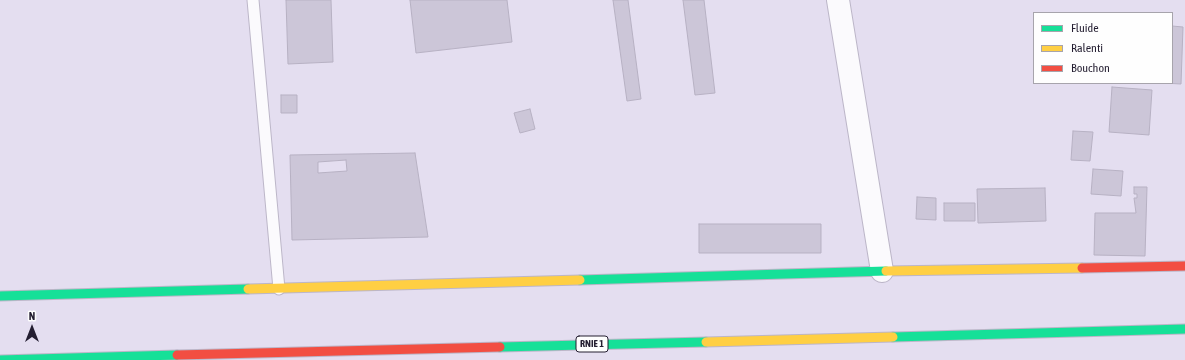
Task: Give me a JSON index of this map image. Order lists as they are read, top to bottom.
{
  "streets": {
    "main road": ["RNIE 1"]
  },
  "legend": ["Fluide", "Ralenti", "Bouchon"],
  "north": "top"
}
